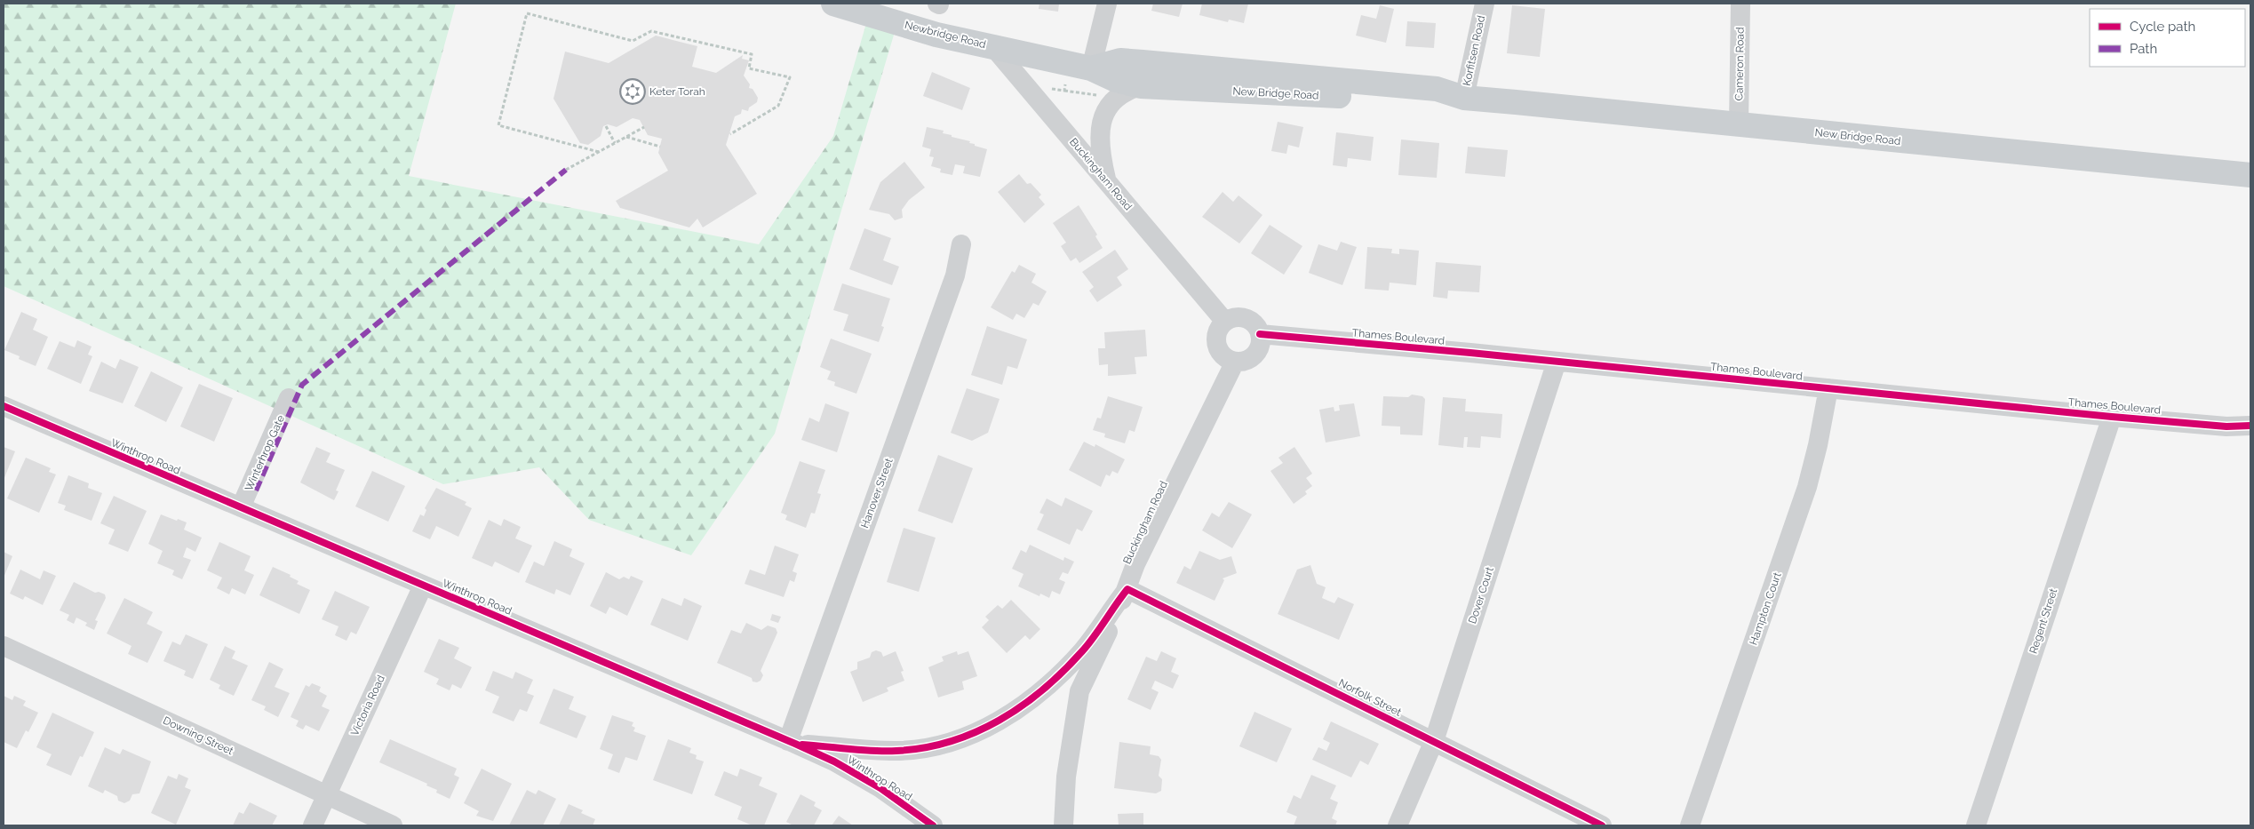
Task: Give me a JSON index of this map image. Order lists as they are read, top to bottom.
{
  "streets": {
    "main road": ["Newbridge Road", "New Bridge Road"],
    "street": [
      "Korfitsen Road",
      "Cameron Road",
      "Buckingham Road",
      "Thames Boulevard",
      "Winterhrop Gate",
      "Winthrop Road",
      "Hanover Street",
      "Dover Court",
      "Hampton Court",
      "Regent Street",
      "Norfolk Street",
      "Victoria Road",
      "Downing Street"
    ]
  },
  "crossings": [
    ["Newbridge Road", "New Bridge Road"],
    ["Newbridge Road", "Buckingham Road"],
    ["Korfitsen Road", "New Bridge Road"],
    ["Cameron Road", "New Bridge Road"],
    ["New Bridge Road", "Buckingham Road"],
    ["Buckingham Road", "Thames Boulevard"],
    ["Buckingham Road", "Norfolk Street"],
    ["Thames Boulevard", "Dover Court"],
    ["Thames Boulevard", "Hampton Court"],
    ["Thames Boulevard", "Regent Street"],
    ["Winterhrop Gate", "Winthrop Road"],
    ["Winthrop Road", "Hanover Street"],
    ["Winthrop Road", "Victoria Road"],
    ["Dover Court", "Norfolk Street"],
    ["Victoria Road", "Downing Street"]
  ],
  "places": {
    "synagogue": ["Keter Torah"]
  },
  "legend": ["Cycle path", "Path"]
}
